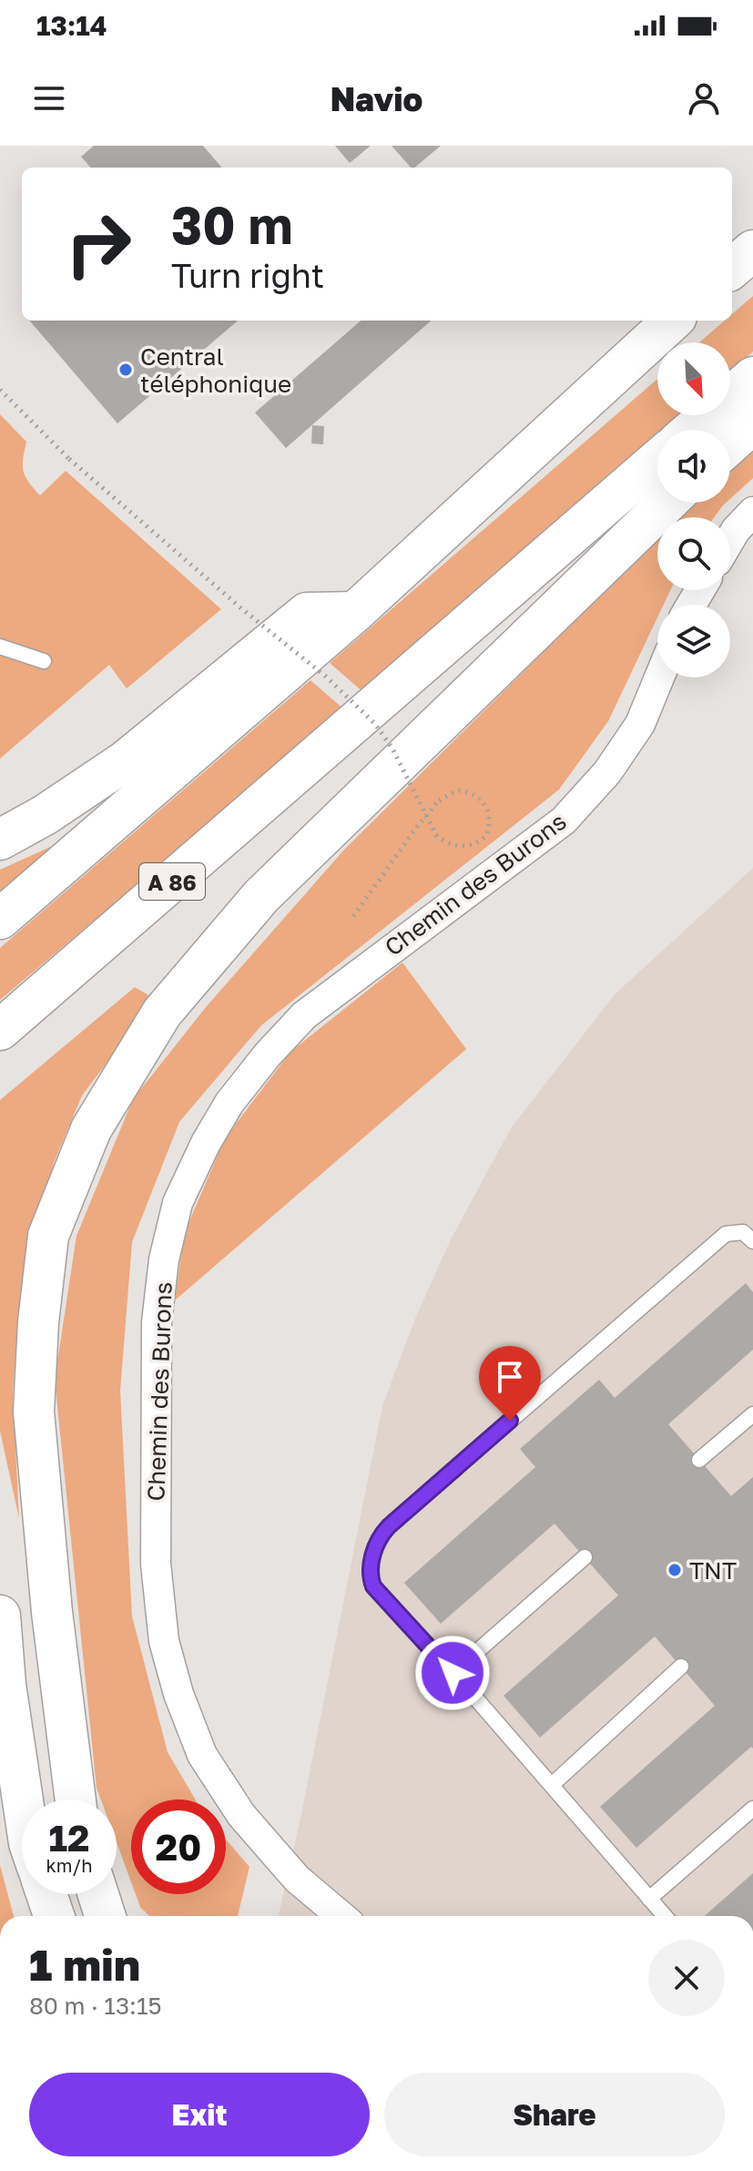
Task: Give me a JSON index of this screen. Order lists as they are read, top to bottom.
{
  "streets": {
    "highway": ["A 86"],
    "street": ["Chemin des Burons"]
  },
  "places": ["Central téléphonique", "TNT"],
  "north": "bottom right",
  "page": {
    "status": "13:14",
    "header": "Navio",
    "turn": ["30 m", "Turn right"],
    "speed": "12 km/h",
    "limit": "20",
    "heading": ["1 min", "80 m · 13:15"],
    "buttons": ["Exit", "Share"]
  }
}
